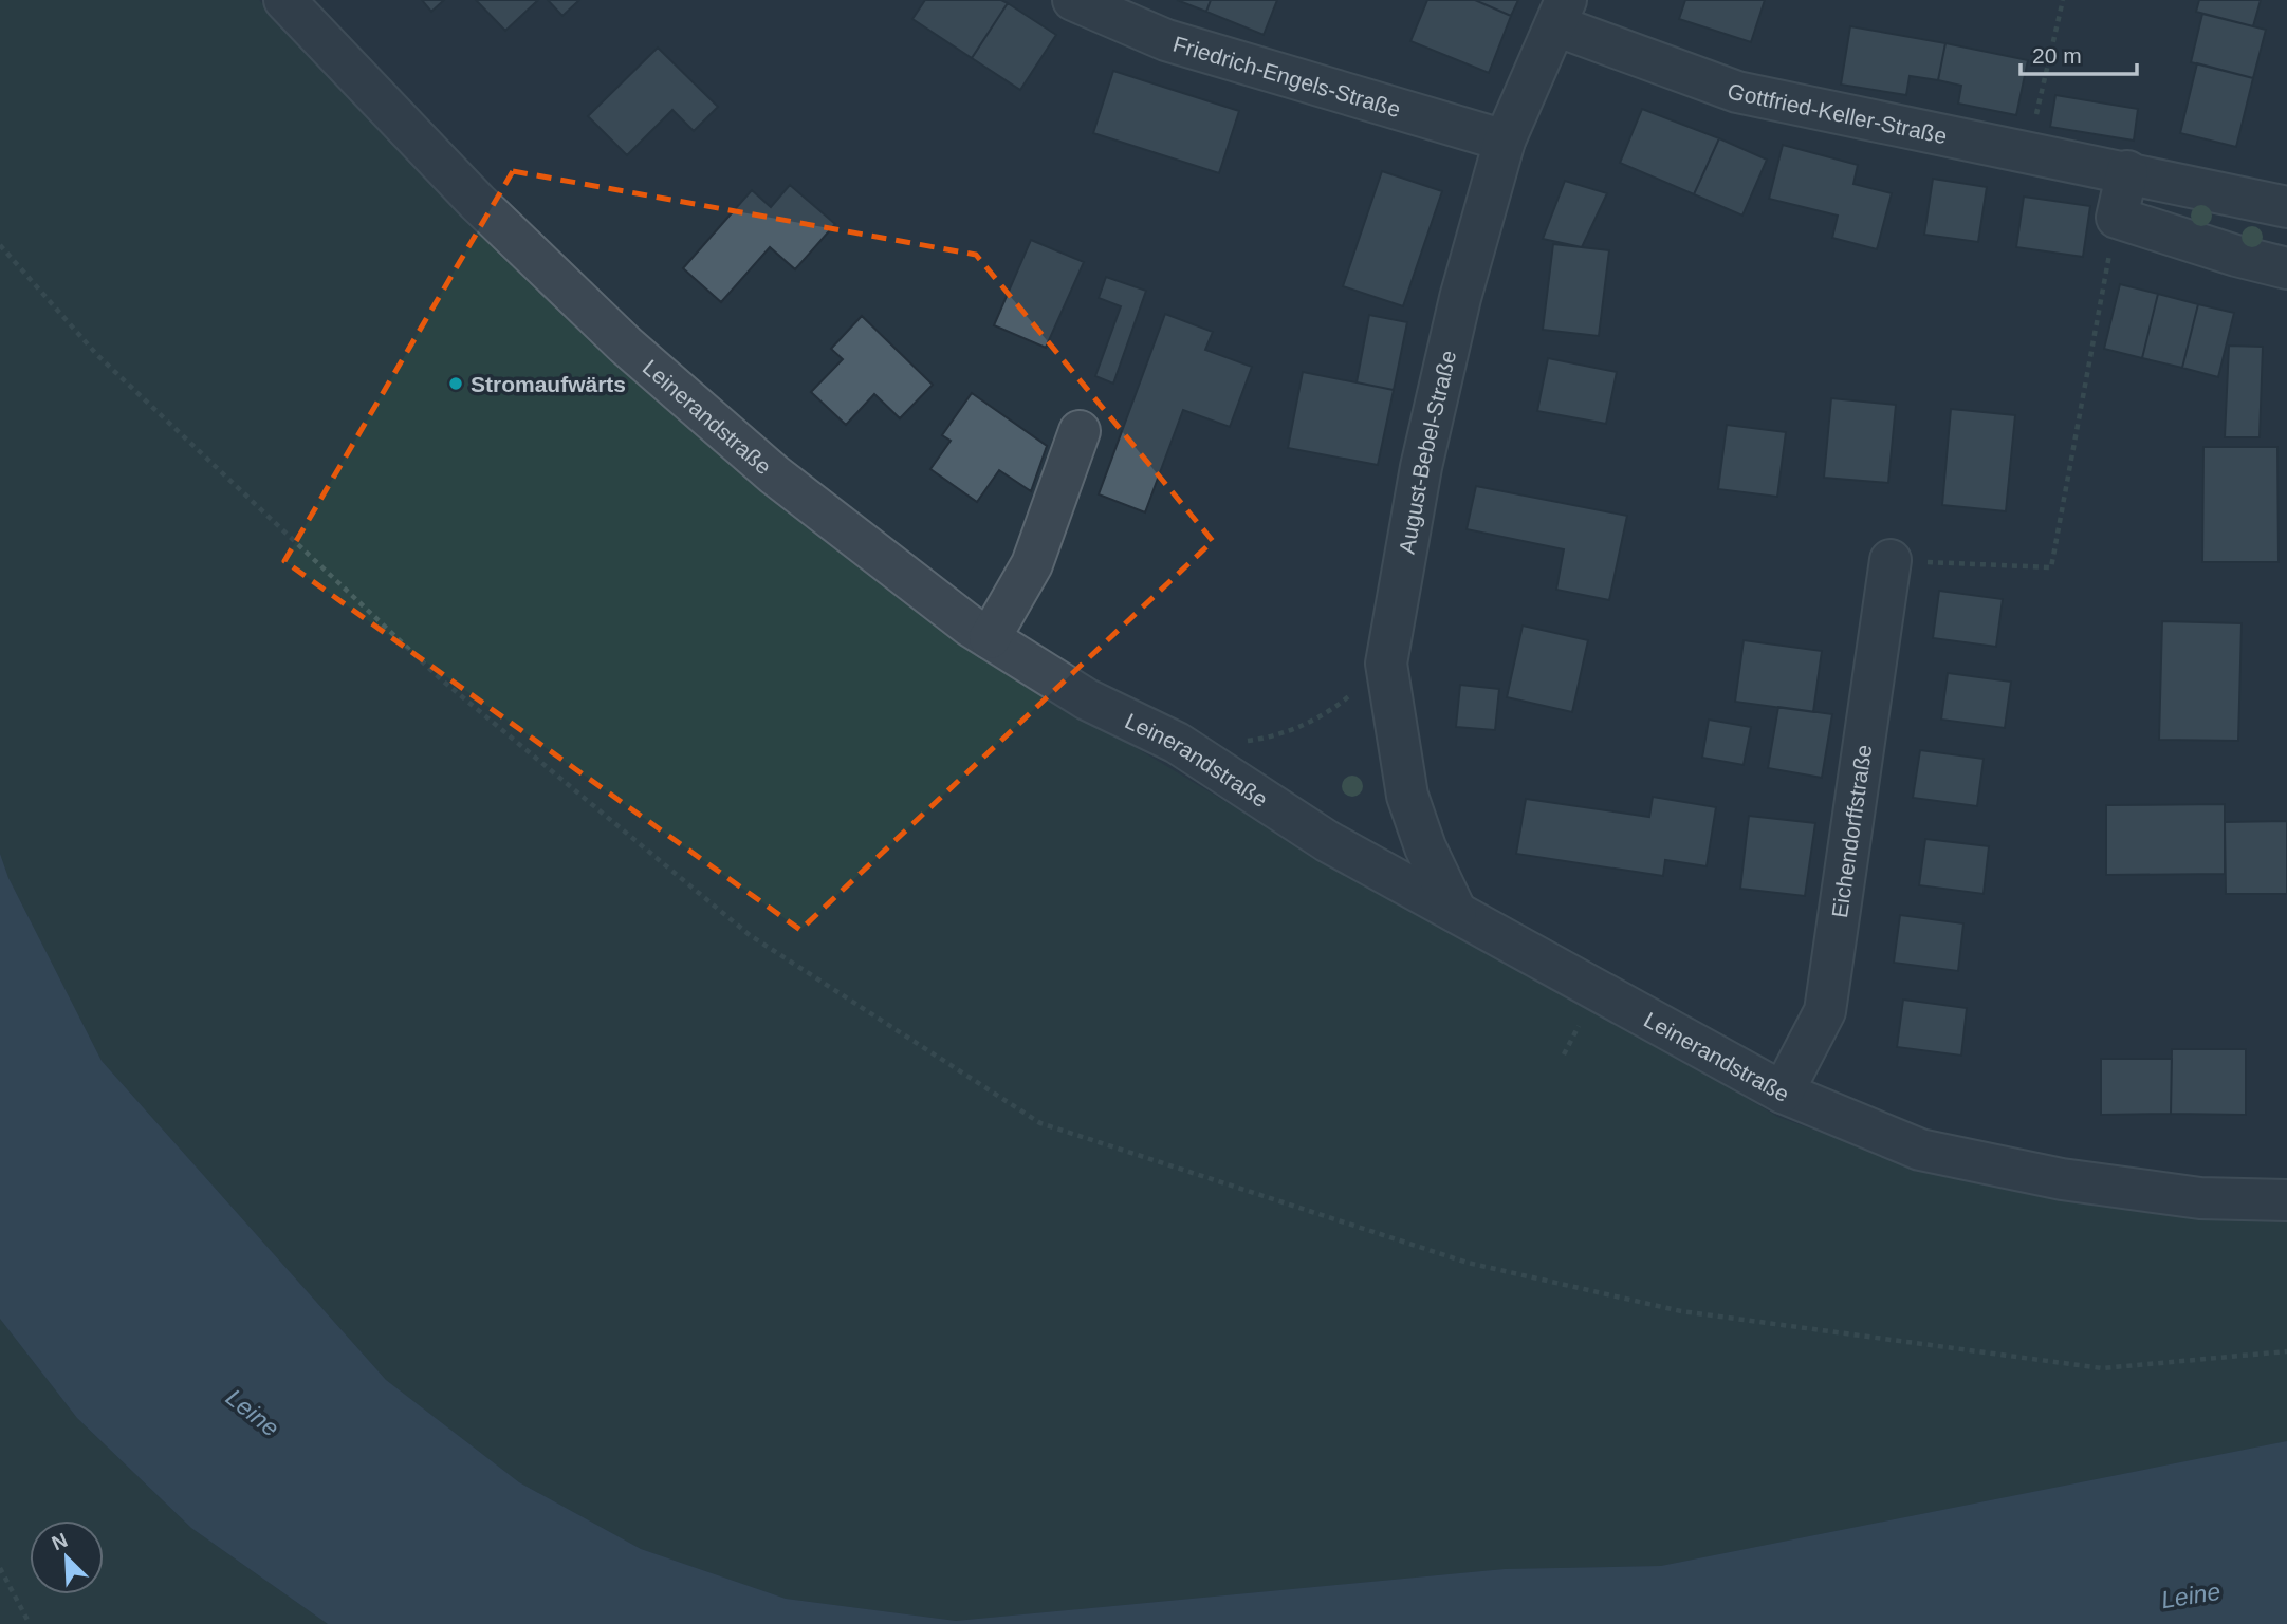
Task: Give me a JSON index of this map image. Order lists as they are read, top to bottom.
{
  "streets": {
    "street": [
      "Friedrich-Engels-Straße",
      "Gottfried-Keller-Straße",
      "Leinerandstraße",
      "August-Bebel-Straße",
      "Eichendorffstraße"
    ]
  },
  "crossings": [
    ["Friedrich-Engels-Straße", "August-Bebel-Straße"],
    ["Gottfried-Keller-Straße", "August-Bebel-Straße"],
    ["Leinerandstraße", "August-Bebel-Straße"],
    ["Leinerandstraße", "Eichendorffstraße"]
  ],
  "water": ["Leine"],
  "places": ["Stromaufwärts"],
  "scale_bar": "20 m",
  "north": "top left"
}
